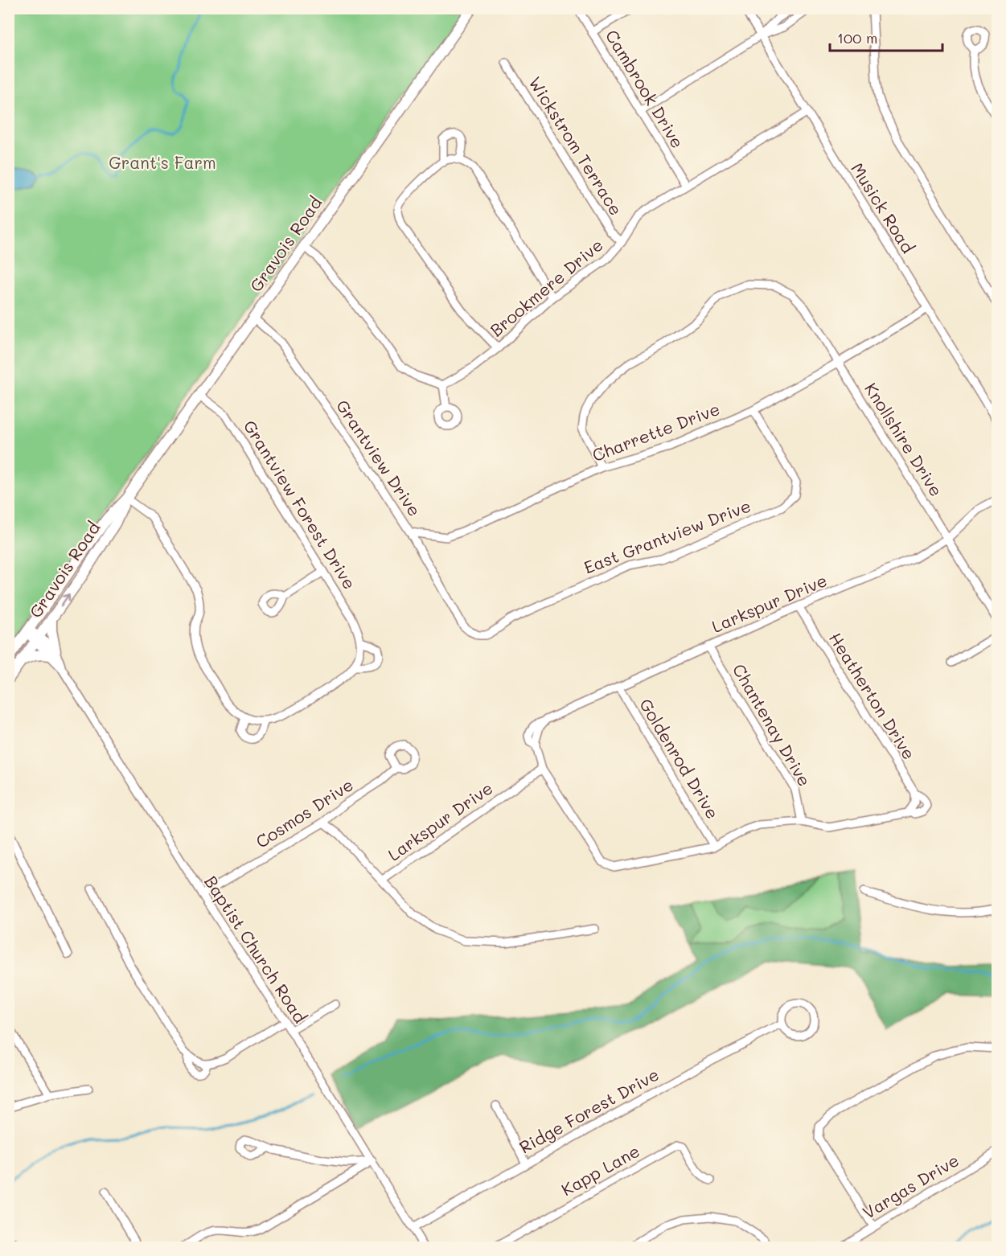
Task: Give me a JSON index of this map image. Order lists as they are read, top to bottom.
{
  "streets": {
    "main road": ["Gravois Road"],
    "street": [
      "Cambrook Drive",
      "Wickstrom Terrace",
      "Musick Road",
      "Brookmere Drive",
      "Charrette Drive",
      "Knollshire Drive",
      "Grantview Drive",
      "Grantview Forest Drive",
      "East Grantview Drive",
      "Larkspur Drive",
      "Heatherton Drive",
      "Chantenay Drive",
      "Goldenrod Drive",
      "Cosmos Drive",
      "Baptist Church Road",
      "Ridge Forest Drive",
      "Kapp Lane",
      "Vargas Drive"
    ]
  },
  "crossings": [
    ["Cambrook Drive", "Brookmere Drive"],
    ["Wickstrom Terrace", "Brookmere Drive"],
    ["Musick Road", "Brookmere Drive"],
    ["Musick Road", "Charrette Drive"],
    ["Gravois Road", "Grantview Drive"],
    ["Gravois Road", "Grantview Forest Drive"],
    ["Gravois Road", "Baptist Church Road"],
    ["Charrette Drive", "Knollshire Drive"],
    ["Charrette Drive", "Grantview Drive"],
    ["Charrette Drive", "East Grantview Drive"],
    ["Knollshire Drive", "Larkspur Drive"],
    ["Grantview Drive", "East Grantview Drive"],
    ["Larkspur Drive", "Heatherton Drive"],
    ["Larkspur Drive", "Chantenay Drive"],
    ["Larkspur Drive", "Goldenrod Drive"],
    ["Cosmos Drive", "Baptist Church Road"],
    ["Baptist Church Road", "Ridge Forest Drive"]
  ],
  "parks": ["Grant's Farm"],
  "scale_bar": "100 m"
}
